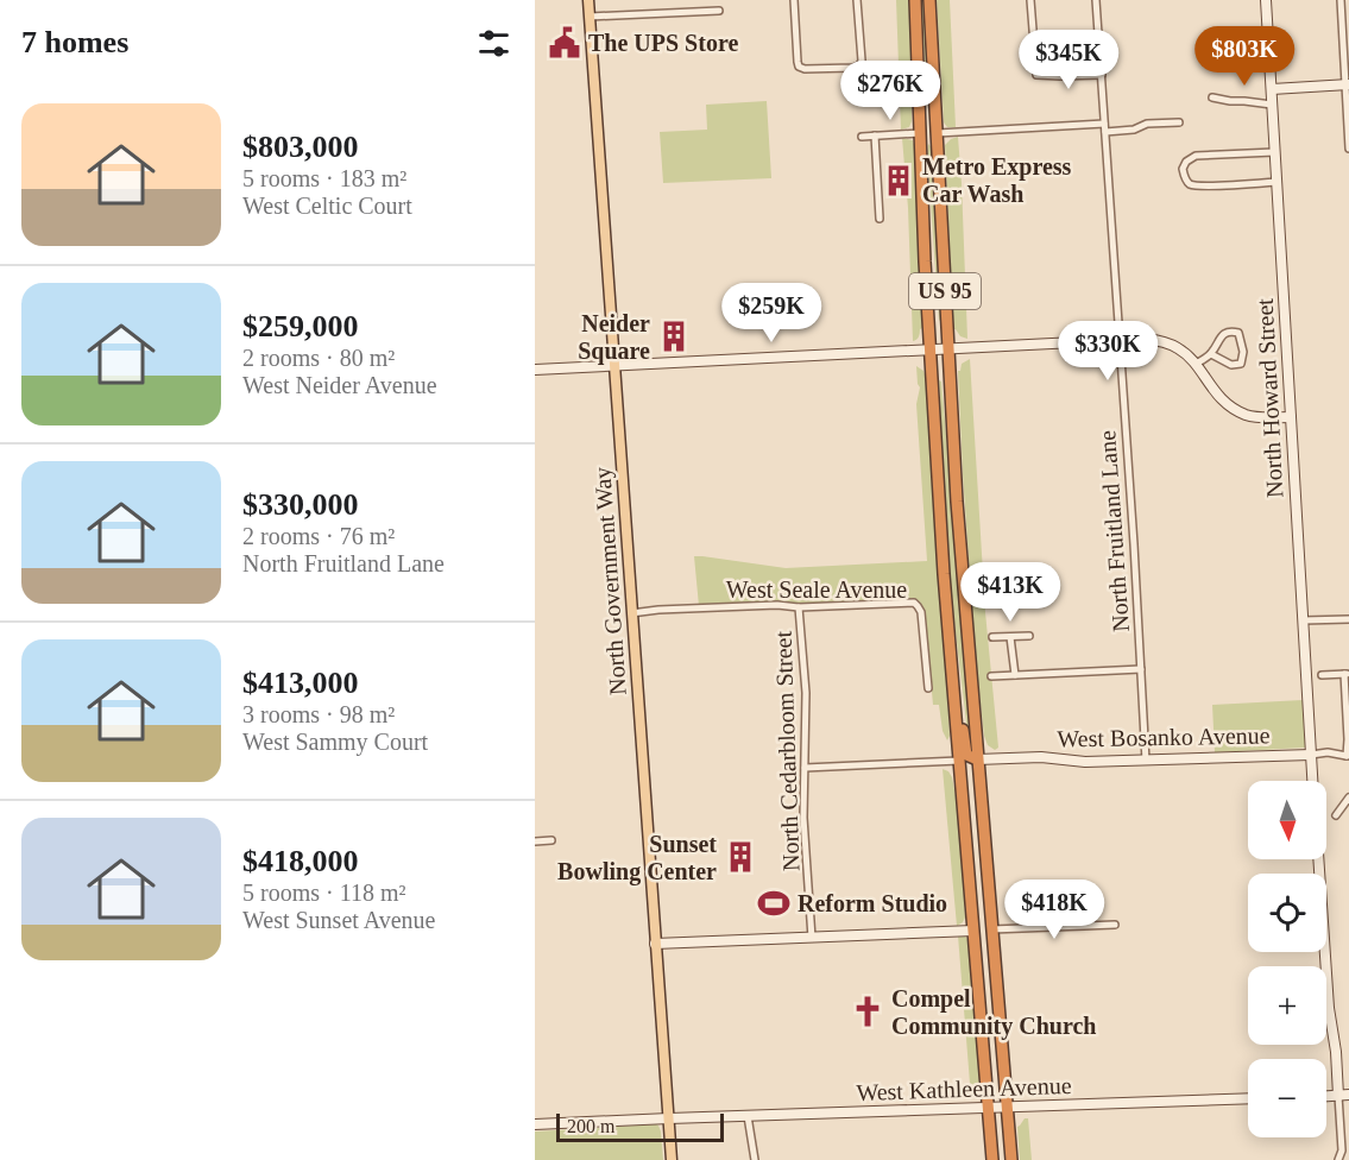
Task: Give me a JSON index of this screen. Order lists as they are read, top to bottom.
{
  "streets": {
    "highway": ["US 95"],
    "main road": ["North Government Way"],
    "street": [
      "North Howard Street",
      "North Fruitland Lane",
      "West Seale Avenue",
      "West Bosanko Avenue",
      "North Cedarbloom Street",
      "West Kathleen Avenue"
    ]
  },
  "crossings": [
    ["US 95", "West Bosanko Avenue"],
    ["US 95", "West Kathleen Avenue"],
    ["North Howard Street", "West Bosanko Avenue"],
    ["North Fruitland Lane", "West Bosanko Avenue"],
    ["North Government Way", "West Seale Avenue"],
    ["North Government Way", "West Kathleen Avenue"],
    ["West Seale Avenue", "North Cedarbloom Street"]
  ],
  "places": {
    "public building": ["The UPS Store"],
    "building": ["Metro Express Car Wash", "Neider Square", "Sunset Bowling Center"],
    "sports": ["Reform Studio"],
    "church": ["Compel Community Church"]
  },
  "scale_bar": "200 m",
  "north": "bottom",
  "page": {
    "heading": "7 homes",
    "price": [
      "$803K",
      "$345K",
      "$276K",
      "$259K",
      "$330K",
      "$413K",
      "$418K"
    ],
    "list": [
      {
        "name": "$803,000",
        "note": "5 rooms · 183 m² · West Celtic Court"
      },
      {
        "name": "$259,000",
        "note": "2 rooms · 80 m² · West Neider Avenue"
      },
      {
        "name": "$330,000",
        "note": "2 rooms · 76 m² · North Fruitland Lane"
      },
      {
        "name": "$413,000",
        "note": "3 rooms · 98 m² · West Sammy Court"
      },
      {
        "name": "$418,000",
        "note": "5 rooms · 118 m² · West Sunset Avenue"
      }
    ],
    "map_buttons": ["+", "−"],
    "scale": "200 m"
  }
}
